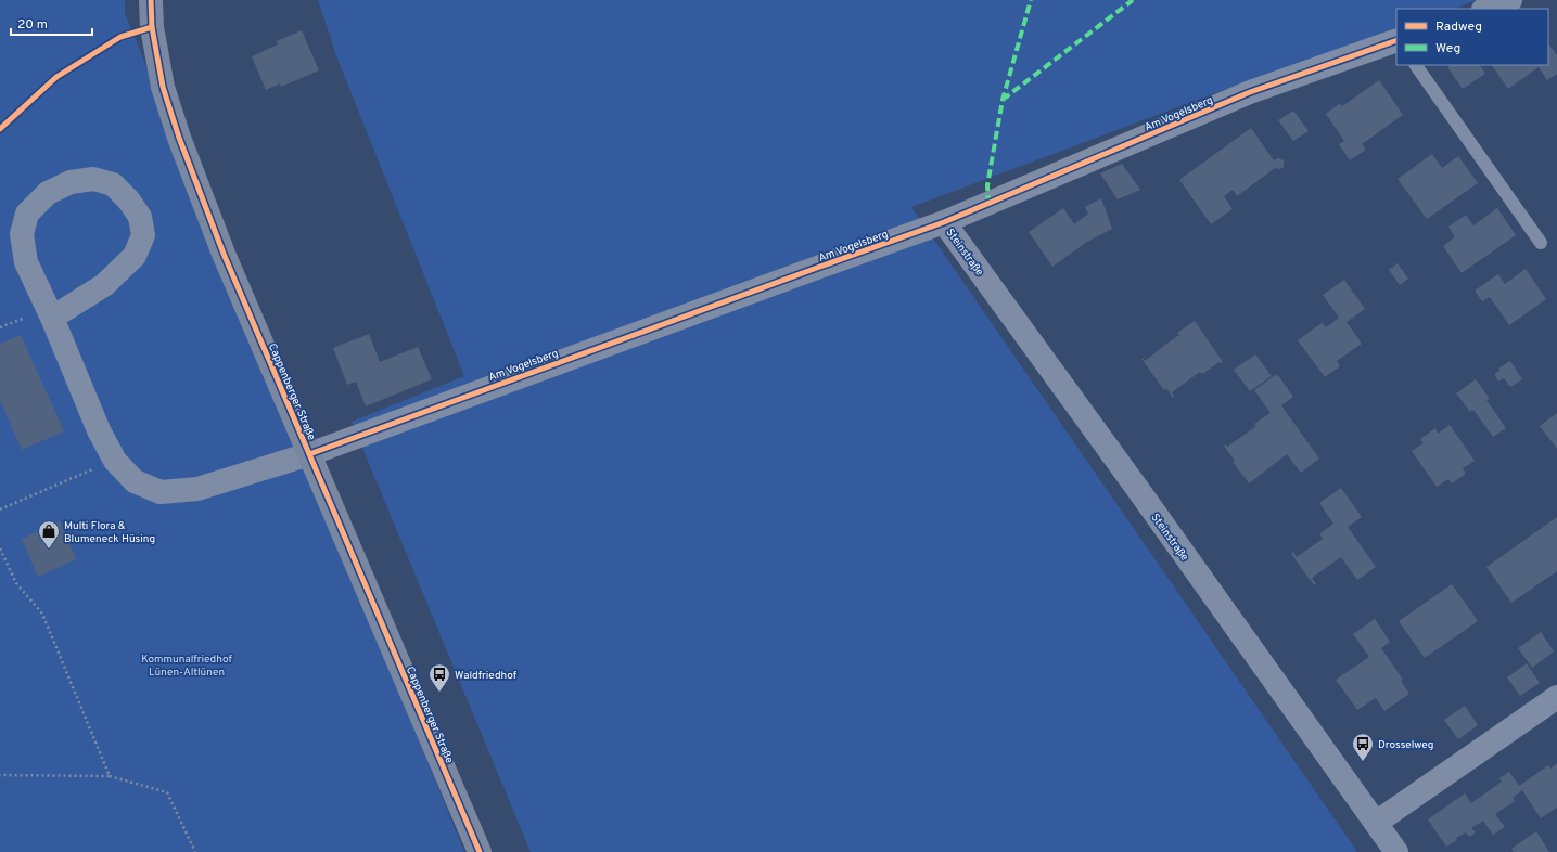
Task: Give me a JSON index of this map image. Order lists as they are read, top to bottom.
{
  "streets": {
    "main road": ["Cappenberger Straße"],
    "street": ["Am Vogelsberg", "Steinstraße"]
  },
  "crossings": [
    ["Am Vogelsberg", "Steinstraße"],
    ["Am Vogelsberg", "Cappenberger Straße"]
  ],
  "parks": ["Kommunalfriedhof Lünen-Altlünen"],
  "places": {
    "shop": ["Multi Flora & Blumeneck Hüsing"],
    "bus stop": ["Waldfriedhof", "Drosselweg"]
  },
  "legend": ["Radweg", "Weg"],
  "scale_bar": "20 m"
}
